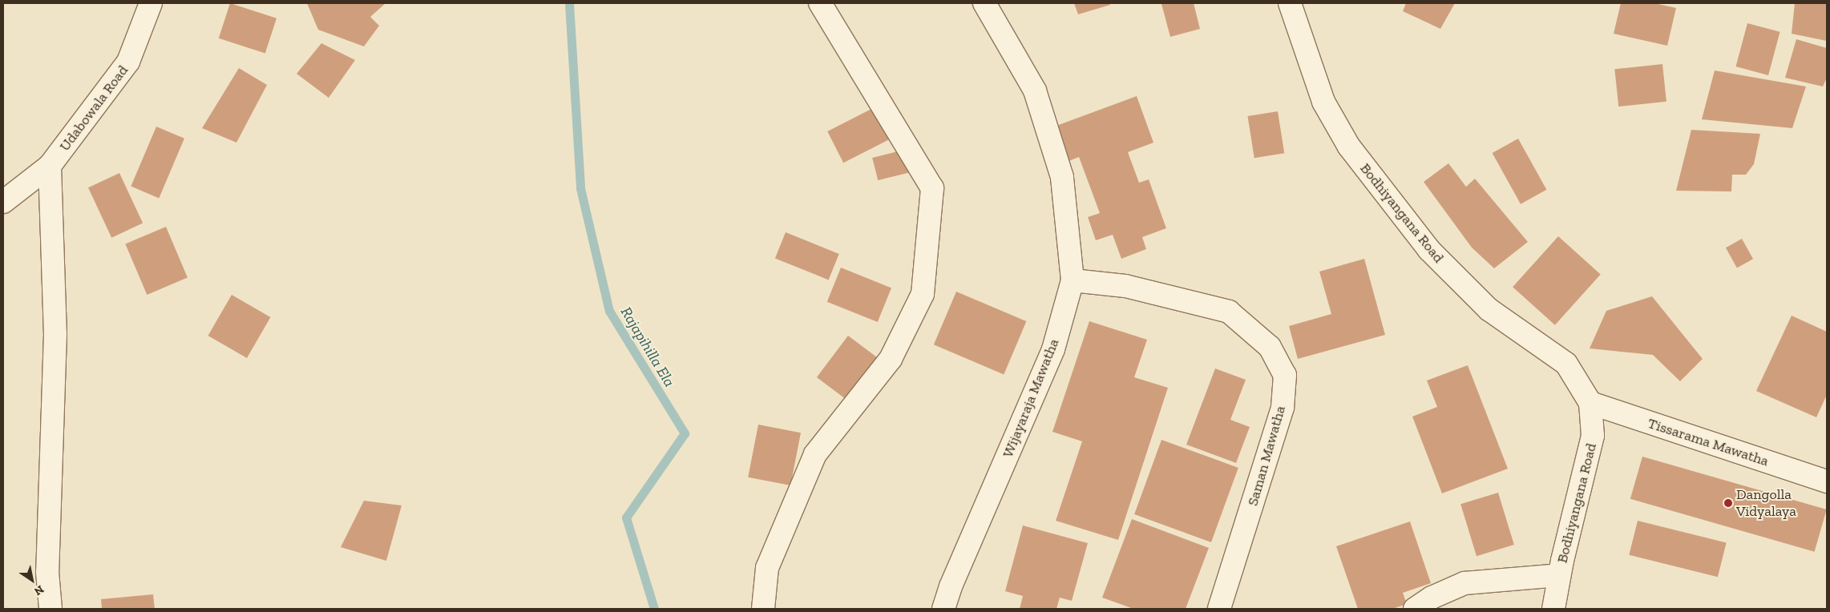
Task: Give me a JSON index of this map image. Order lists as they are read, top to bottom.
{
  "streets": {
    "street": [
      "Udabowala Road",
      "Bodhiyangana Road",
      "Wijayaraja Mawatha",
      "Tissarama Mawatha",
      "Saman Mawatha"
    ]
  },
  "crossings": [
    ["Bodhiyangana Road", "Tissarama Mawatha"],
    ["Wijayaraja Mawatha", "Saman Mawatha"]
  ],
  "water": ["Rajapihilla Ela"],
  "places": ["Dangolla Vidyalaya"],
  "north": "bottom right"
}
